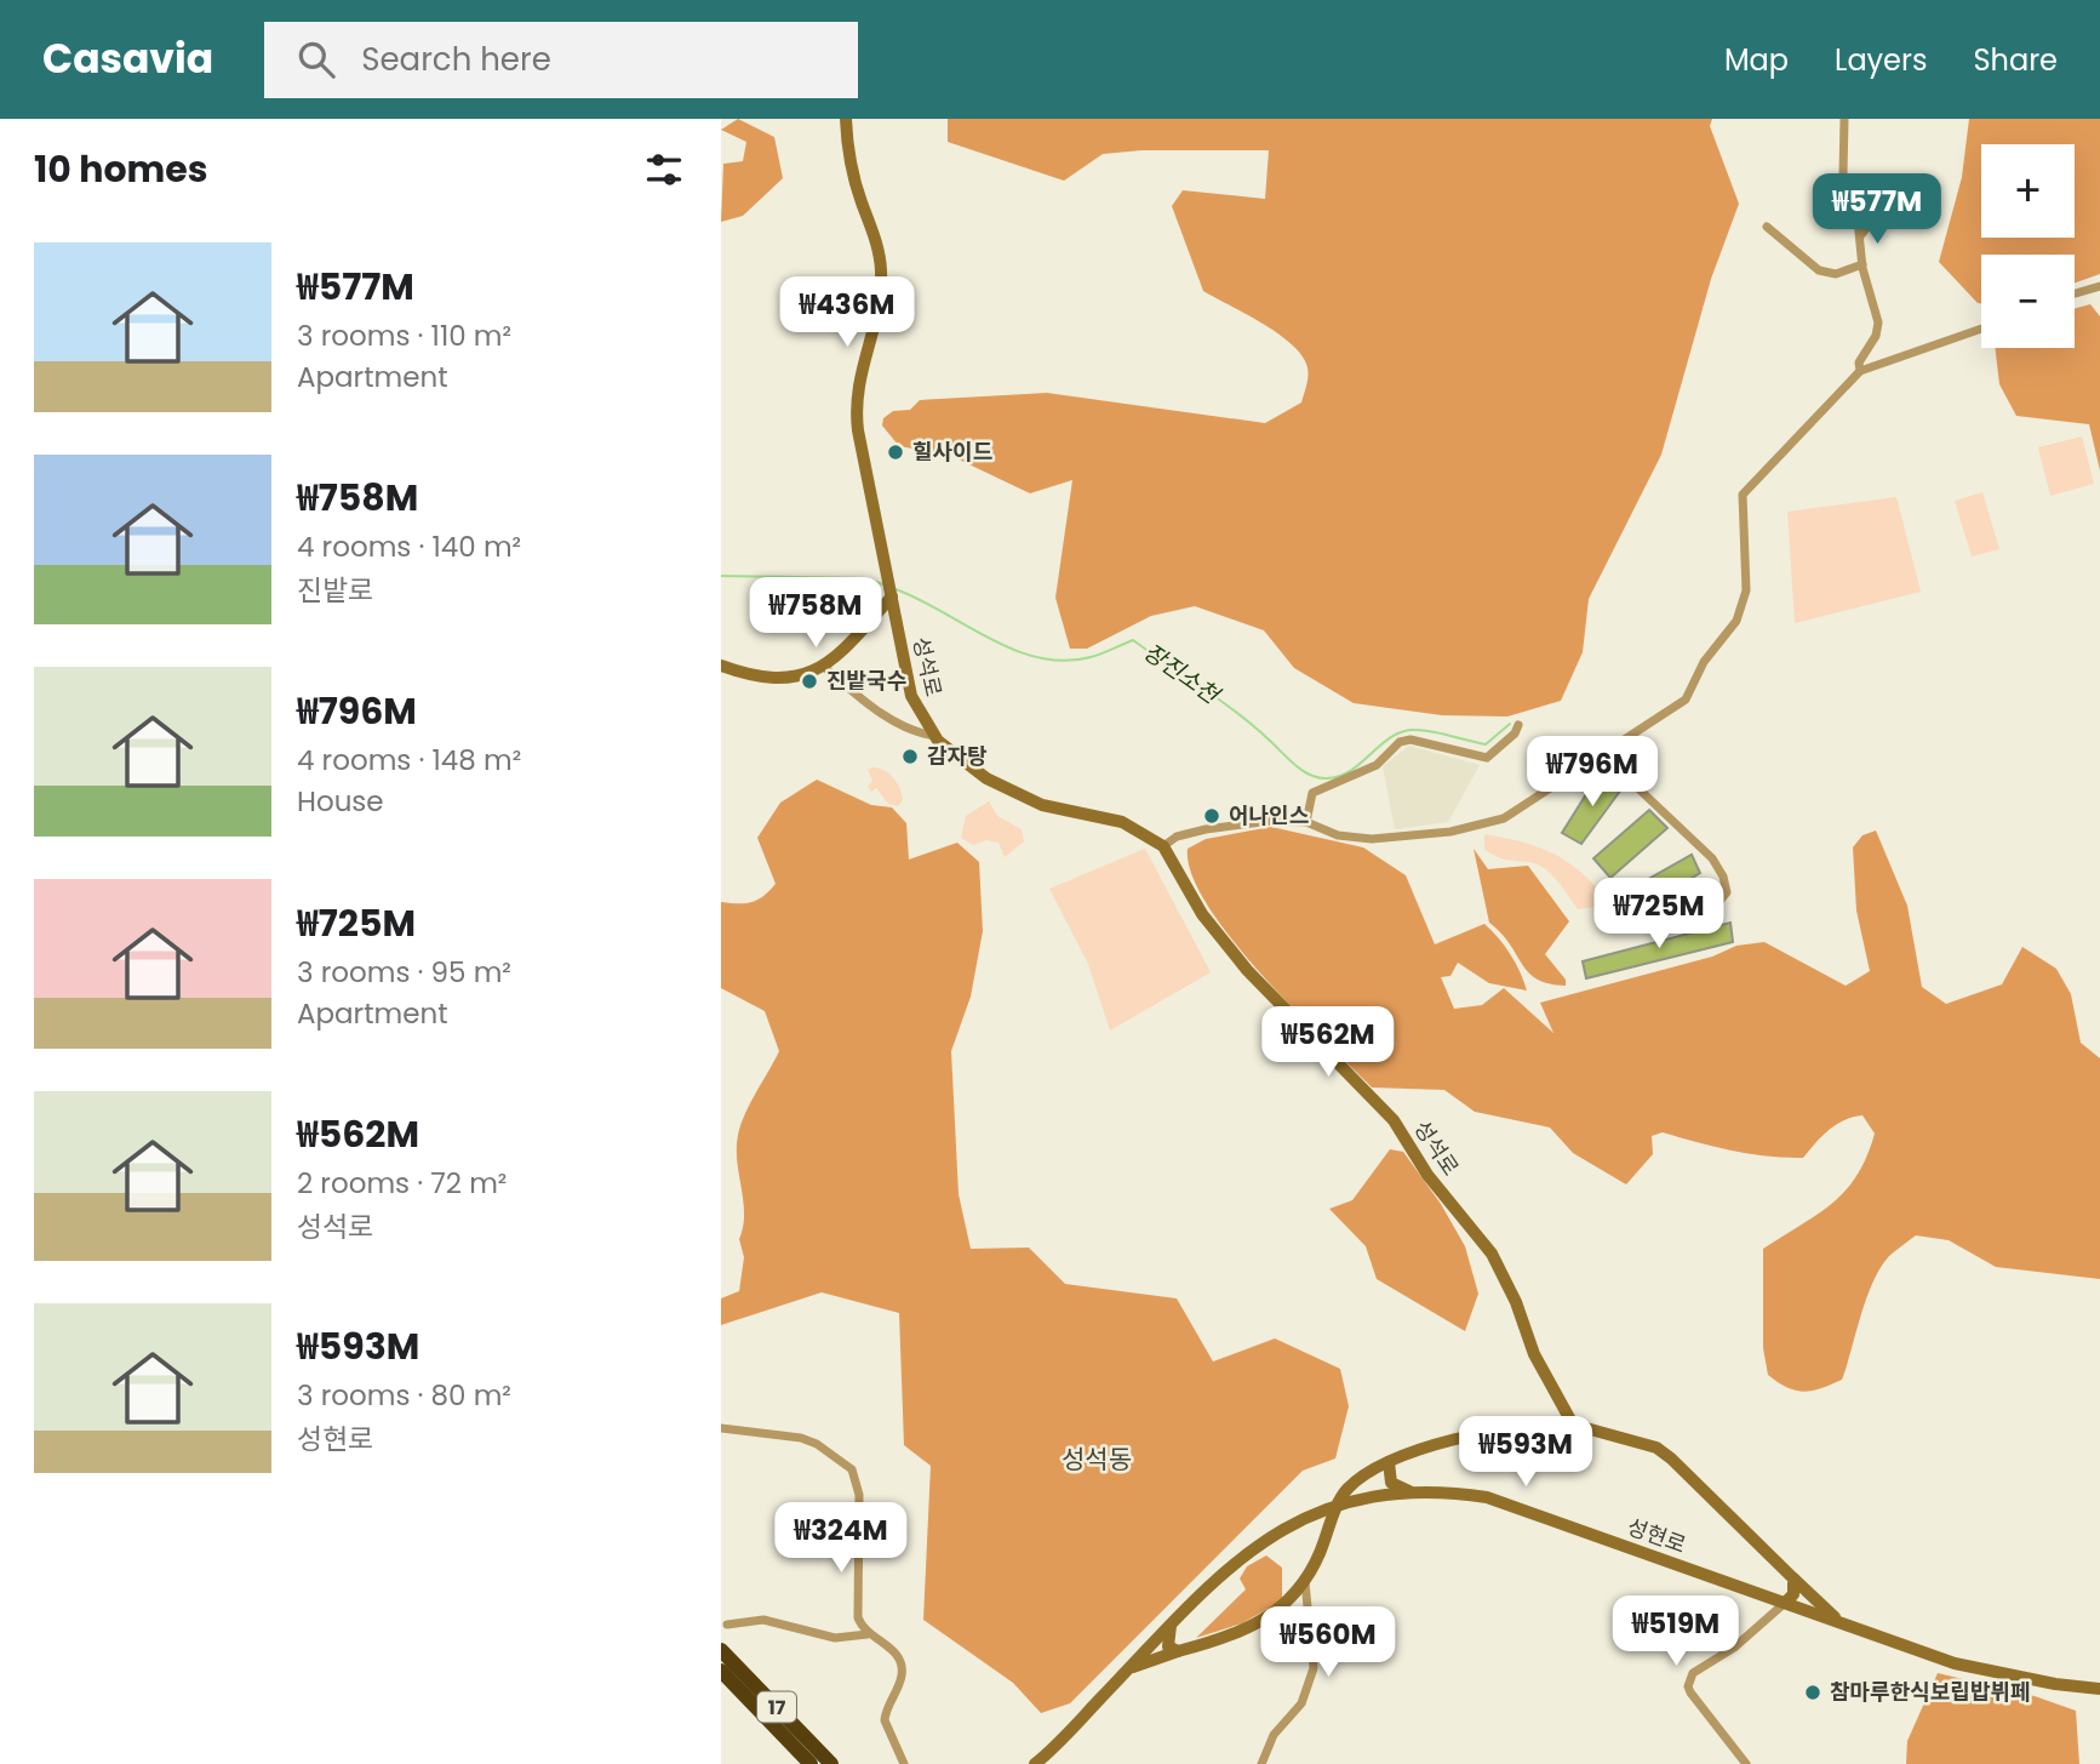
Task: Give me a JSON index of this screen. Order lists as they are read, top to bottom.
{
  "streets": {
    "highway": ["17"],
    "street": ["성석로", "성현로"]
  },
  "districts": ["성석동"],
  "water": ["장진소천"],
  "places": [
    "힐사이드",
    "진밭국수",
    "감자탕",
    "어나인스",
    "참마루한식보립밥뷔페"
  ],
  "page": {
    "header": "Casavia",
    "search": "Search here",
    "nav": ["Map", "Layers", "Share"],
    "heading": "10 homes",
    "map_buttons": ["+", "−"],
    "price": [
      "₩577M",
      "₩436M",
      "₩758M",
      "₩796M",
      "₩725M",
      "₩562M",
      "₩593M",
      "₩324M",
      "₩519M",
      "₩560M"
    ],
    "list": [
      {
        "name": "₩577M",
        "note": "3 rooms · 110 m² · Apartment"
      },
      {
        "name": "₩758M",
        "note": "4 rooms · 140 m² · 진밭로"
      },
      {
        "name": "₩796M",
        "note": "4 rooms · 148 m² · House"
      },
      {
        "name": "₩725M",
        "note": "3 rooms · 95 m² · Apartment"
      },
      {
        "name": "₩562M",
        "note": "2 rooms · 72 m² · 성석로"
      },
      {
        "name": "₩593M",
        "note": "3 rooms · 80 m² · 성현로"
      }
    ]
  }
}
